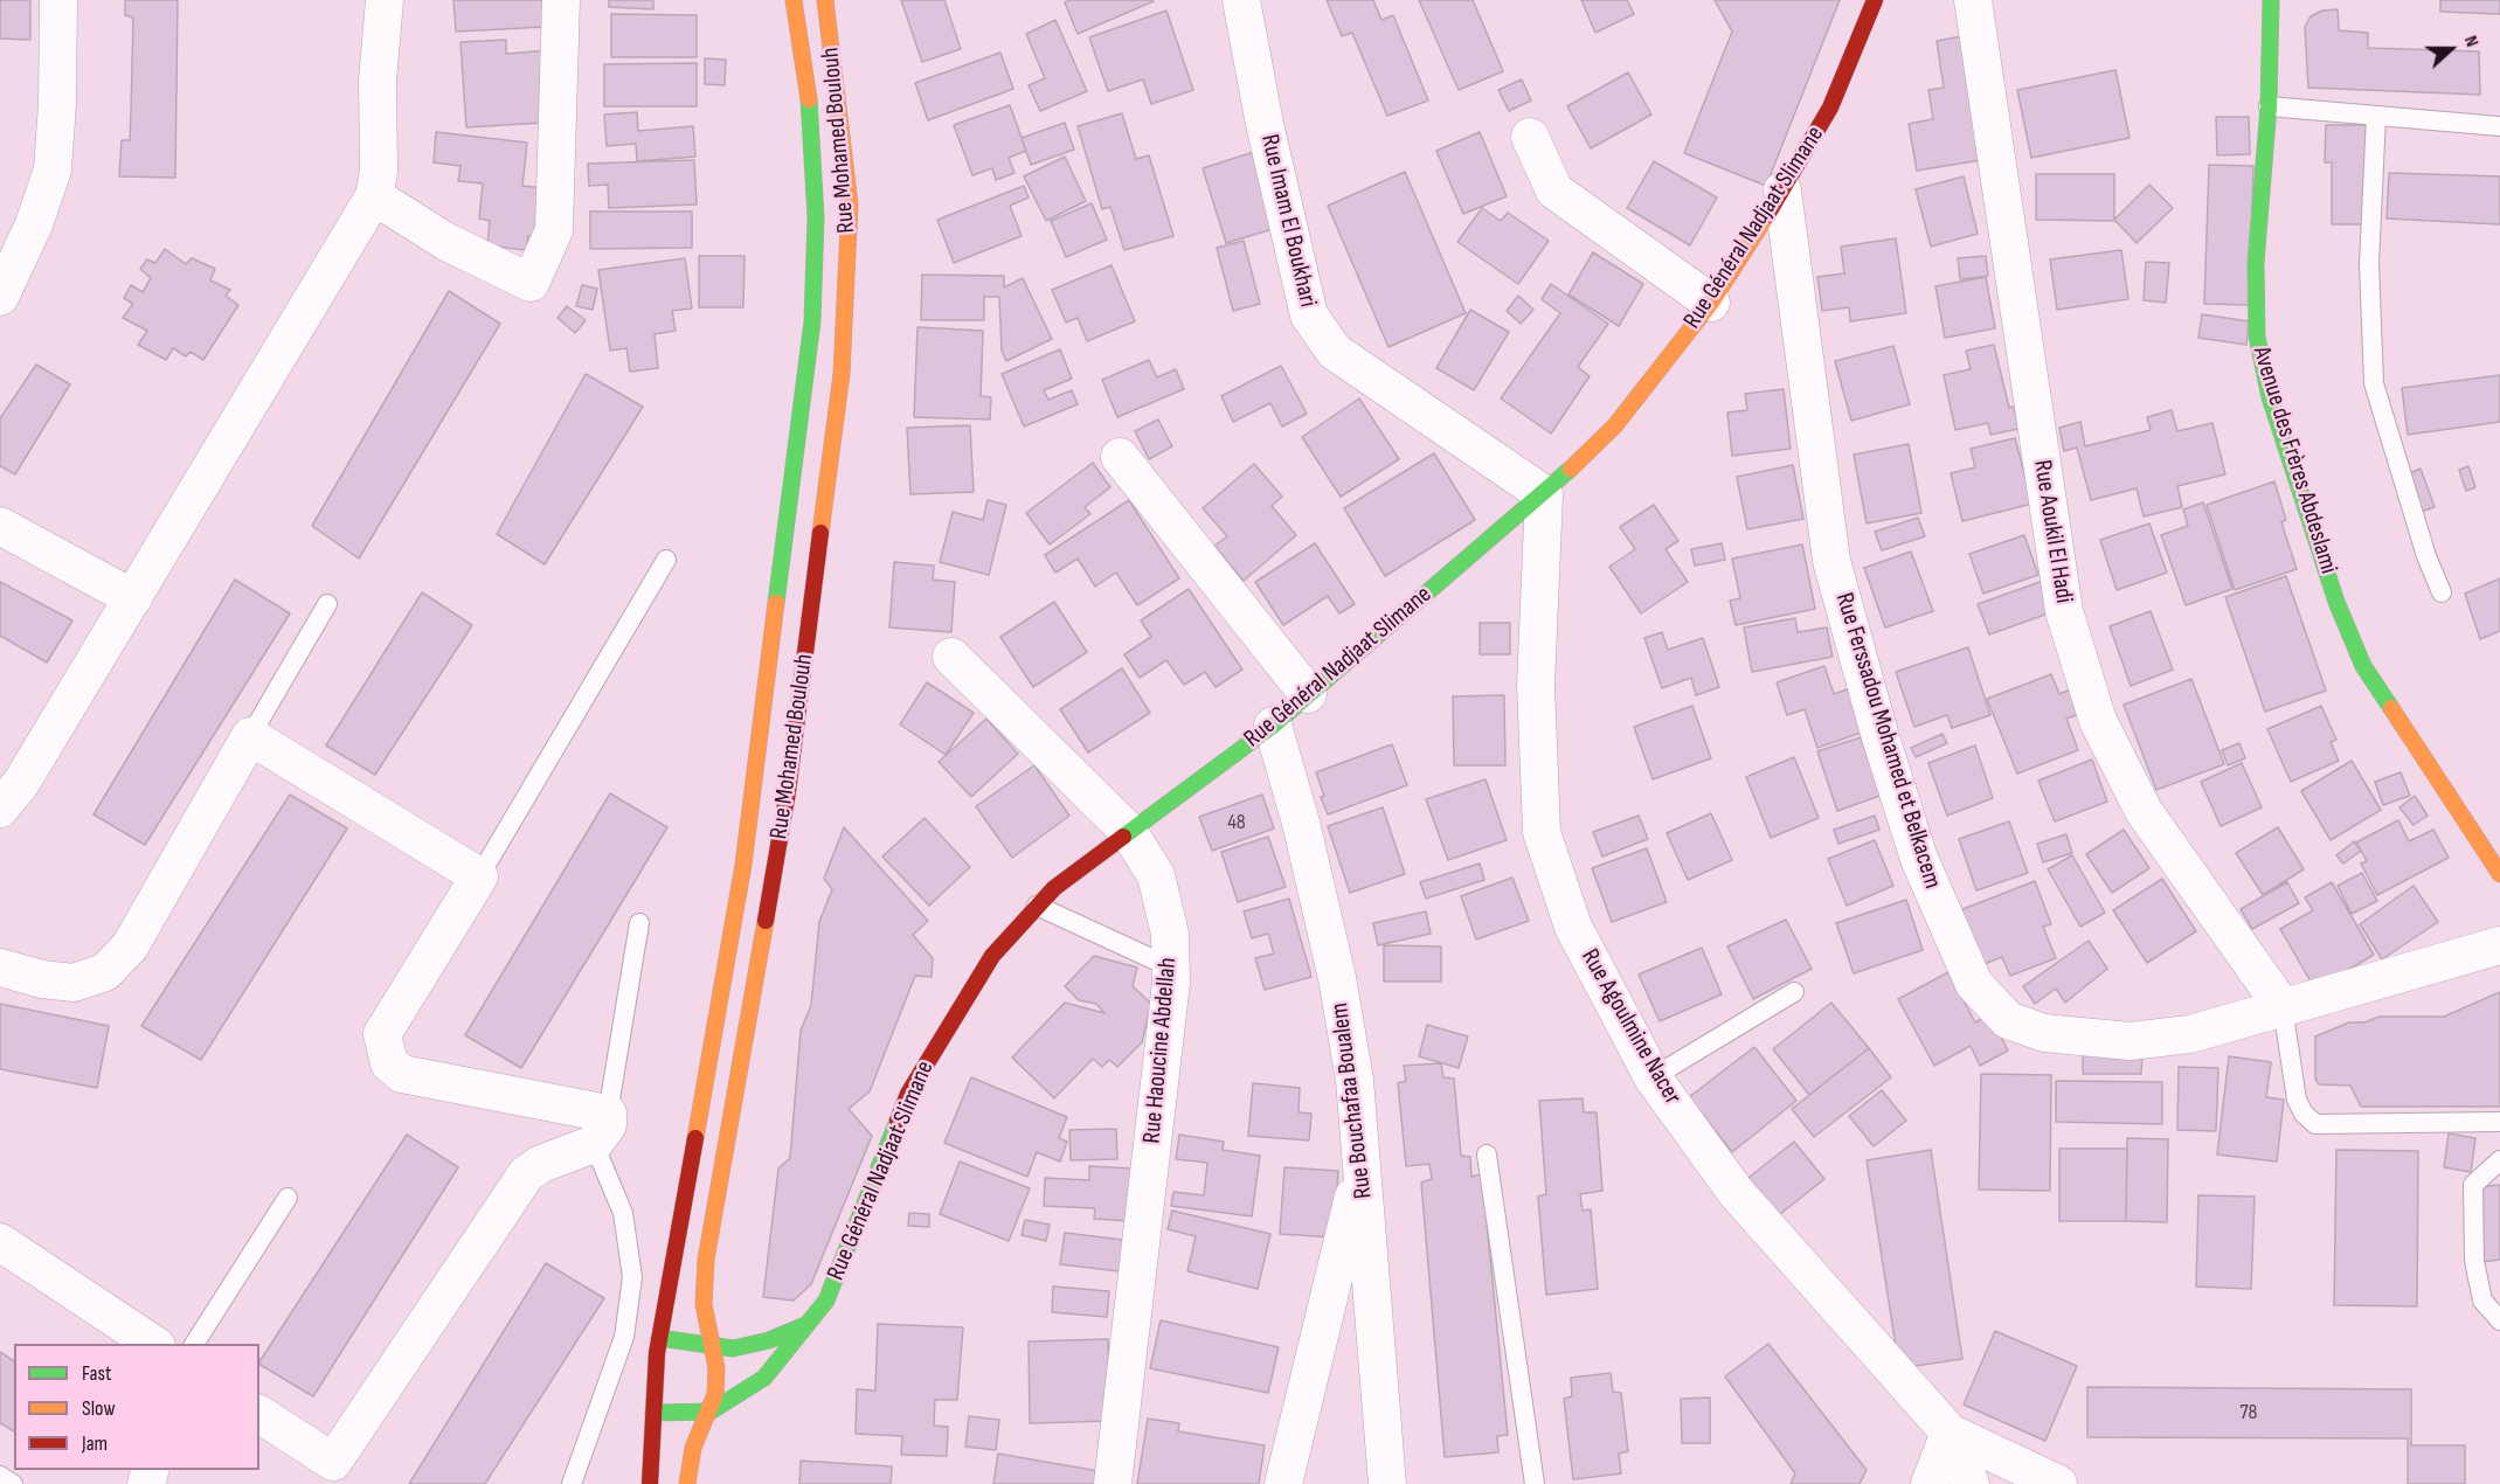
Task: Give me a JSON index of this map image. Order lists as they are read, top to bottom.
{
  "streets": {
    "main road": ["Rue Mohamed Boulouh", "Rue Général Nadjaat Slimane", "Avenue des Frères Abdeslami"],
    "street": [
      "Rue Imam El Boukhari",
      "Rue Aoukil El Hadi",
      "Rue Ferssadou Mohamed et Belkacem",
      "Rue Agoulmine Nacer",
      "Rue Haoucine Abdellah",
      "Rue Bouchafaa Boualem"
    ]
  },
  "crossings": [
    ["Rue Mohamed Boulouh", "Rue Général Nadjaat Slimane"],
    ["Rue Imam El Boukhari", "Rue Général Nadjaat Slimane"],
    ["Rue Imam El Boukhari", "Rue Agoulmine Nacer"],
    ["Rue Général Nadjaat Slimane", "Rue Ferssadou Mohamed et Belkacem"],
    ["Rue Général Nadjaat Slimane", "Rue Agoulmine Nacer"],
    ["Rue Général Nadjaat Slimane", "Rue Haoucine Abdellah"],
    ["Rue Général Nadjaat Slimane", "Rue Bouchafaa Boualem"],
    ["Rue Aoukil El Hadi", "Rue Ferssadou Mohamed et Belkacem"]
  ],
  "house_numbers": ["48", "78"],
  "legend": ["Fast", "Slow", "Jam"],
  "north": "right"
}
